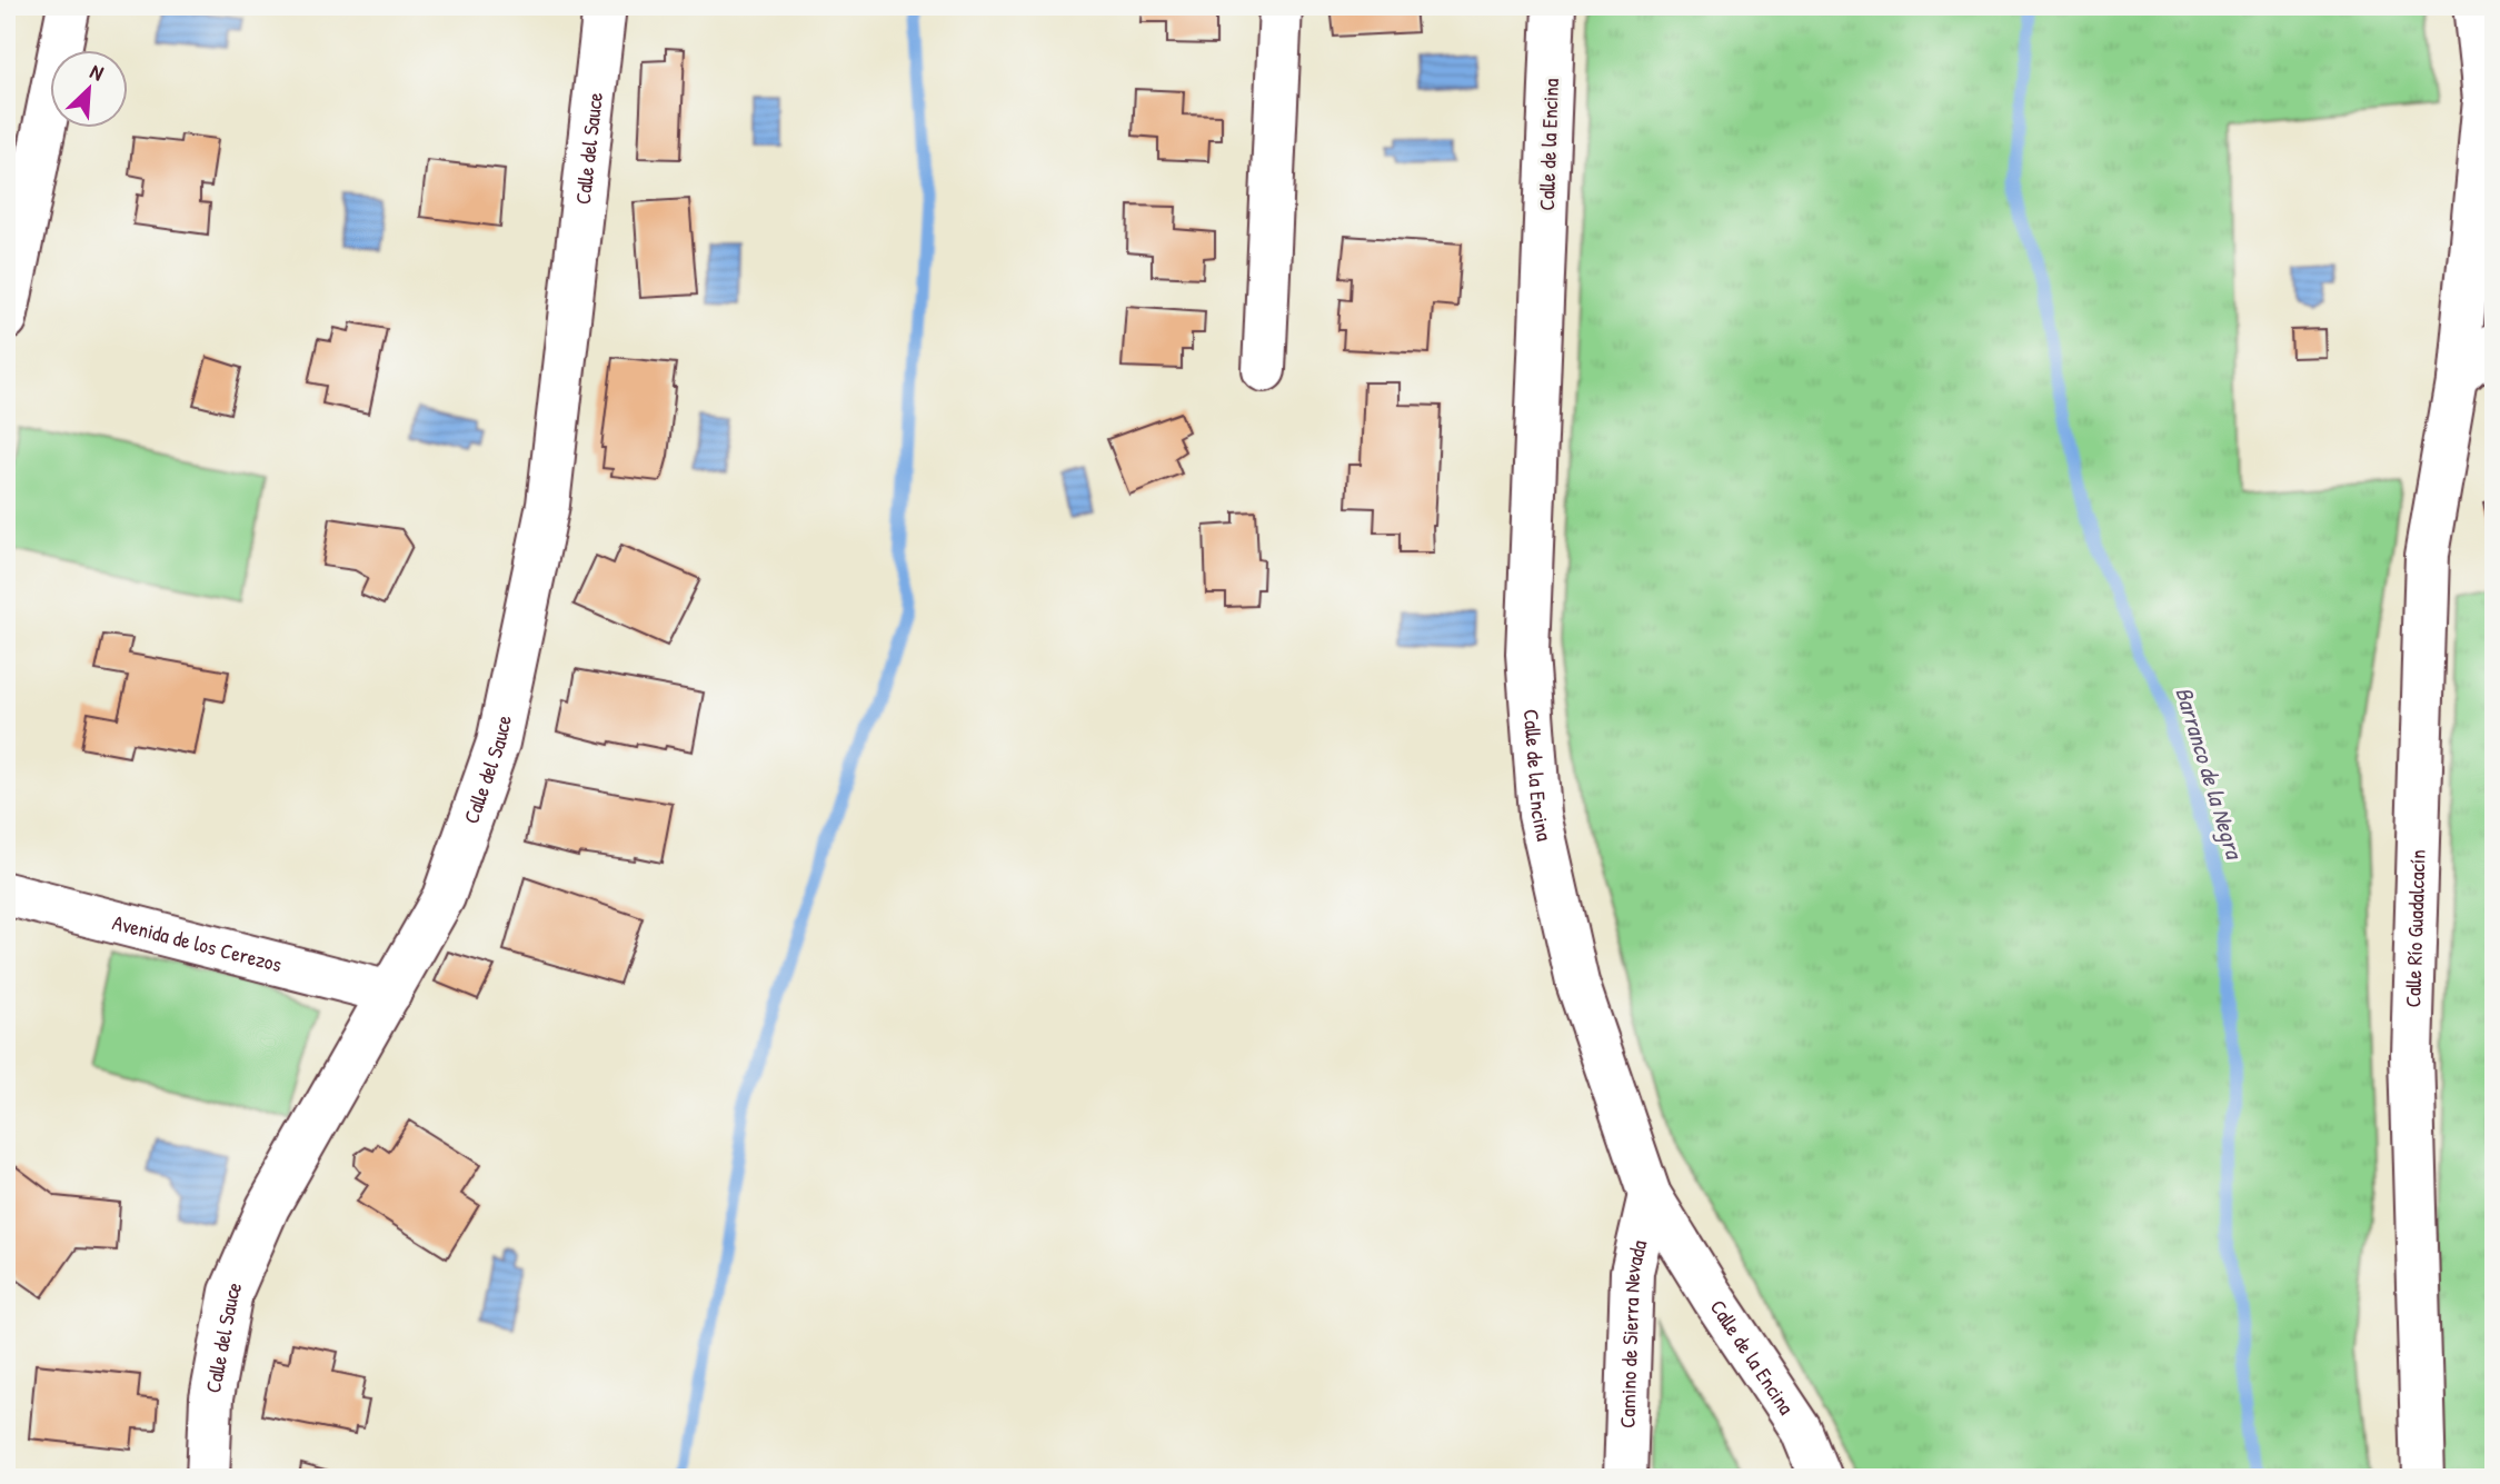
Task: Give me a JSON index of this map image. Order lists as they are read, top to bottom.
{
  "streets": {
    "street": [
      "Calle de la Encina",
      "Calle del Sauce",
      "Calle Río Guadalcacín",
      "Avenida de los Cerezos",
      "Camino de Sierra Nevada"
    ]
  },
  "crossings": [
    ["Calle de la Encina", "Camino de Sierra Nevada"],
    ["Calle del Sauce", "Avenida de los Cerezos"]
  ],
  "water": ["Barranco de la Negra"],
  "north": "top right"
}
